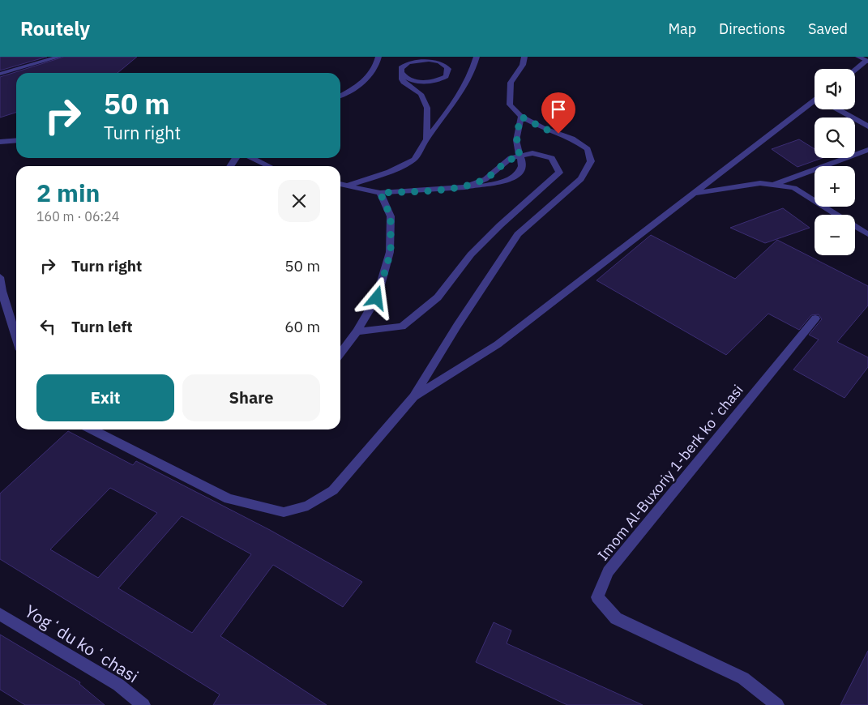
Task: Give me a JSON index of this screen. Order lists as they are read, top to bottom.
{
  "streets": {
    "street": ["Imom Al-Buxoriy 1-berk koʻchasi", "Yogʻdu koʻchasi"]
  },
  "page": {
    "header": "Routely",
    "nav": ["Map", "Directions", "Saved"],
    "map_buttons": ["+", "−"],
    "turn": ["50 m", "Turn right"],
    "heading": ["2 min", "160 m · 06:24"],
    "list": [
      {
        "name": "Turn right",
        "value": "50 m"
      },
      {
        "name": "Turn left",
        "value": "60 m"
      }
    ],
    "buttons": ["Exit", "Share"]
  }
}
